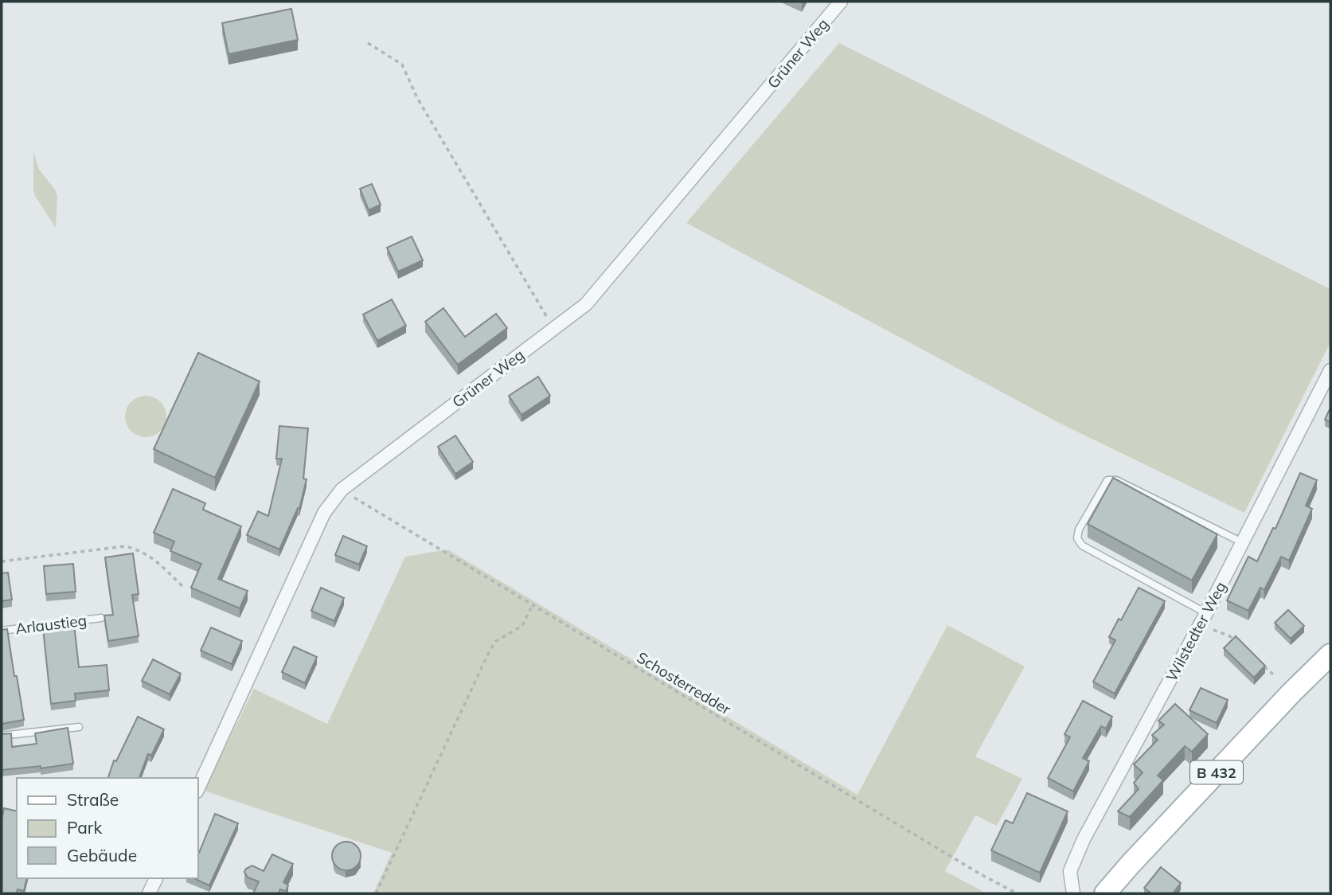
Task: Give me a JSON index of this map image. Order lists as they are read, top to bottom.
{
  "streets": {
    "main road": ["B 432"],
    "street": ["Grüner Weg", "Wilstedter Weg"],
    "lane": ["Arlaustieg"],
    "path": ["Schosterredder"]
  },
  "crossings": [
    ["Grüner Weg", "Schosterredder"]
  ],
  "legend": ["Straße", "Park", "Gebäude"]
}
